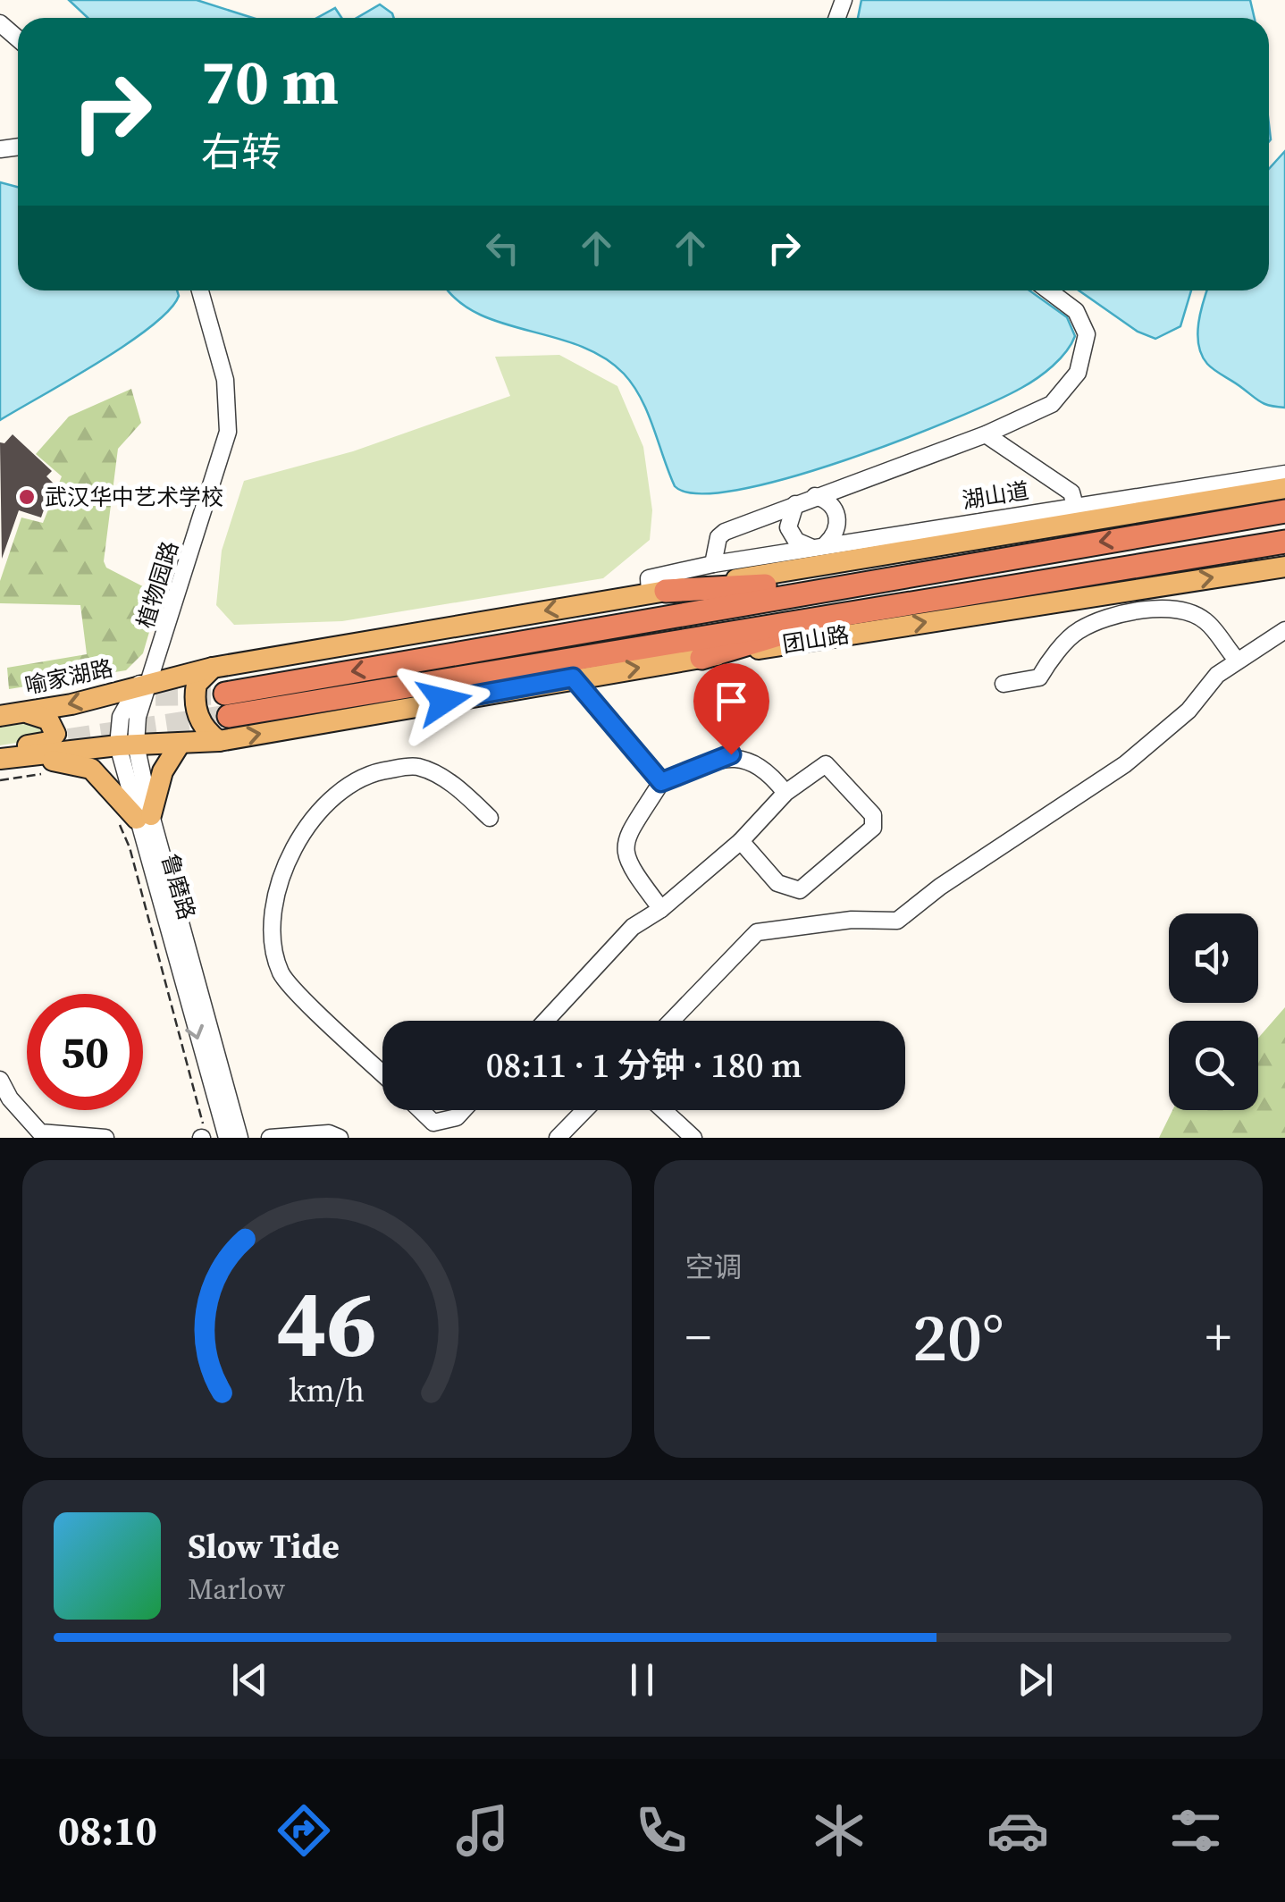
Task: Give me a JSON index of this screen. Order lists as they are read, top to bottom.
{
  "streets": {
    "highway": ["团山路"],
    "main road": ["喻家湖路"],
    "street": ["湖山道", "植物园路", "鲁磨路"]
  },
  "crossings": [
    ["植物园路", "团山路"],
    ["植物园路", "喻家湖路"],
    ["植物园路", "鲁磨路"],
    ["团山路", "鲁磨路"]
  ],
  "places": ["武汉华中艺术学校"],
  "page": {
    "turn": ["70 m", "右转"],
    "limit": "50",
    "trip": "08:11 · 1 分钟 · 180 m",
    "tile": "空调",
    "heat": ["−", "20°", "+"],
    "song": ["Slow Tide", "Marlow"],
    "tabs": "08:10",
    "gauge": ["46", "km/h"]
  }
}
